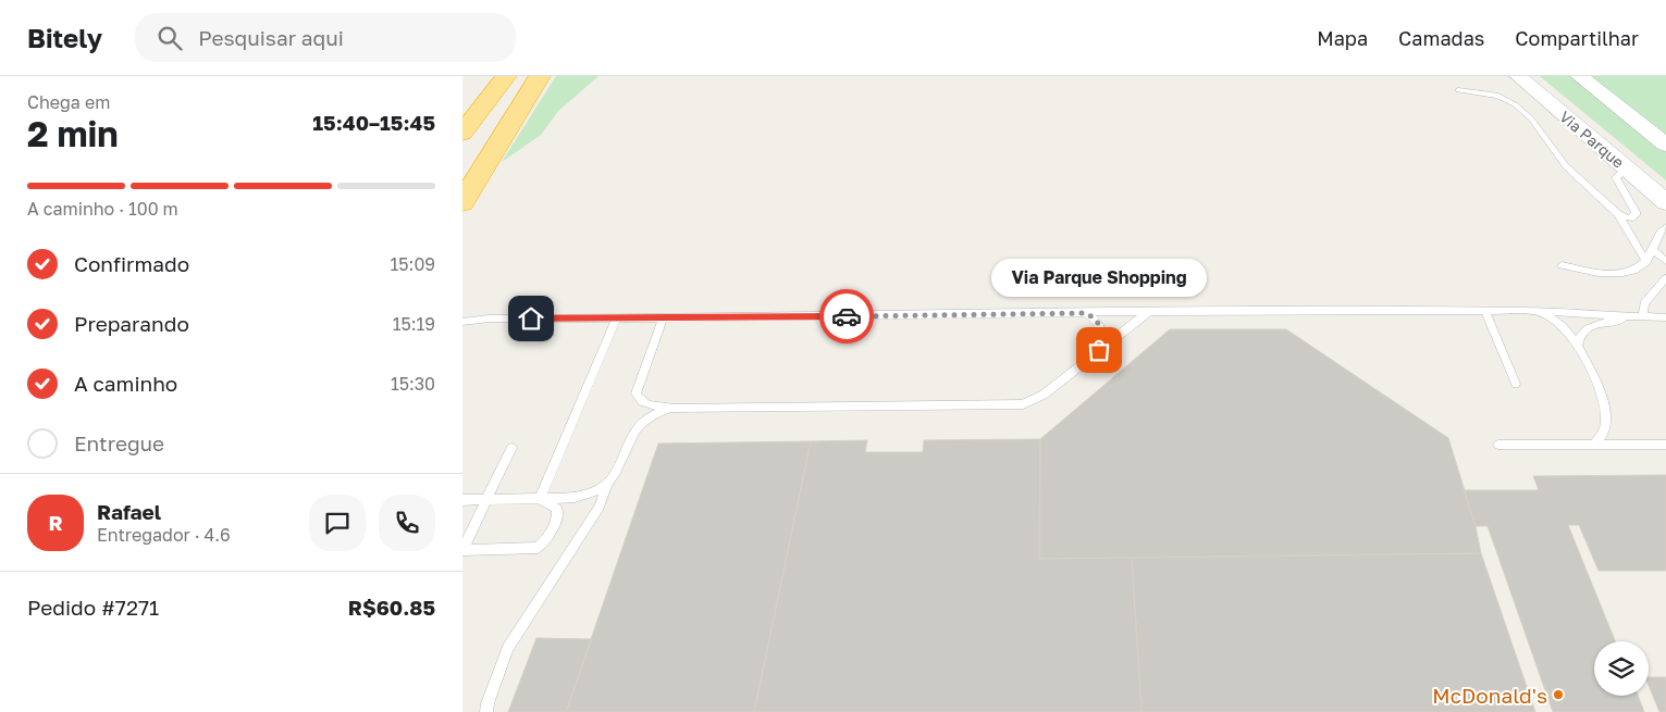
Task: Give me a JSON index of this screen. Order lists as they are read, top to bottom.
{
  "streets": {
    "street": ["Via Parque"]
  },
  "places": ["Via Parque Shopping", "McDonald's"],
  "page": {
    "header": "Bitely",
    "search": "Pesquisar aqui",
    "nav": ["Mapa", "Camadas", "Compartilhar"],
    "heading": ["2 min", "Chega em", "15:40–15:45"],
    "panel": [
      "Rafael",
      "Entregador · 4.6",
      "Pedido #7271",
      "R$60.85"
    ],
    "bar": "A caminho · 100 m",
    "list": [
      ["Confirmado", "15:09"],
      ["Preparando", "15:19"],
      ["A caminho", "15:30"],
      "Entregue"
    ],
    "bubble": "Via Parque Shopping",
    "round": "R"
  }
}
